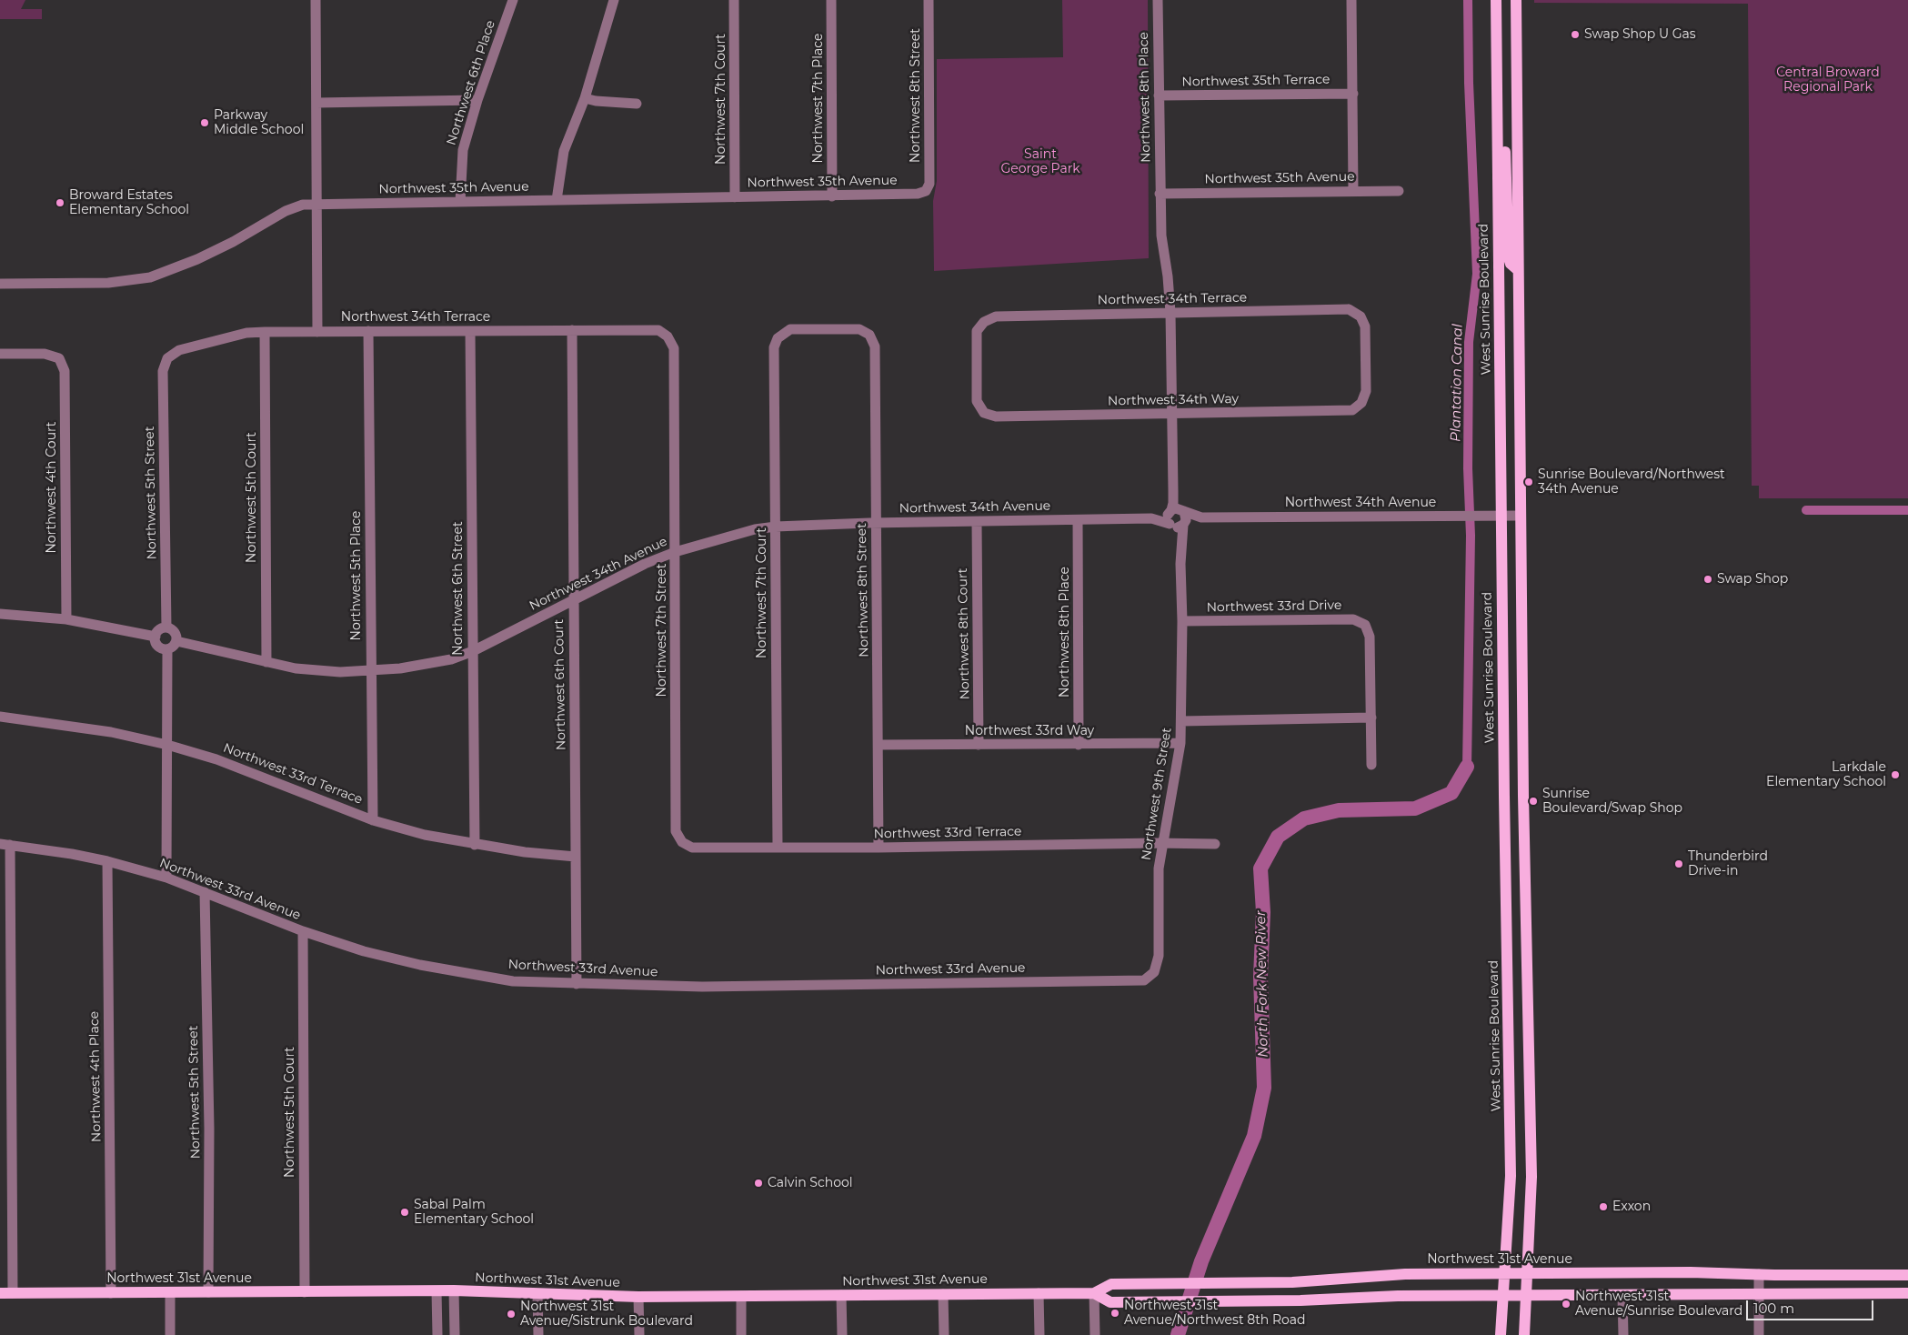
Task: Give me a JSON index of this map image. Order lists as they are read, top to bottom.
{
  "streets": {
    "main road": ["West Sunrise Boulevard", "Northwest 31st Avenue"],
    "street": [
      "Northwest 35th Terrace",
      "Northwest 6th Place",
      "Northwest 8th Street",
      "Northwest 8th Place",
      "Northwest 7th Place",
      "Northwest 7th Court",
      "Northwest 35th Avenue",
      "Northwest 34th Terrace",
      "Northwest 34th Way",
      "Northwest 4th Court",
      "Northwest 5th Street",
      "Northwest 5th Court",
      "Northwest 34th Avenue",
      "Northwest 5th Place",
      "Northwest 6th Street",
      "Northwest 33rd Drive",
      "Northwest 7th Street",
      "Northwest 8th Court",
      "Northwest 6th Court",
      "Northwest 33rd Way",
      "Northwest 33rd Terrace",
      "Northwest 9th Street",
      "Northwest 33rd Avenue",
      "Northwest 4th Place"
    ]
  },
  "crossings": [
    ["Northwest 35th Terrace", "Northwest 8th Place"],
    ["Northwest 6th Place", "Northwest 35th Avenue"],
    ["Northwest 8th Street", "Northwest 7th Court"],
    ["Northwest 8th Street", "Northwest 35th Avenue"],
    ["Northwest 8th Street", "Northwest 34th Avenue"],
    ["Northwest 8th Street", "Northwest 33rd Way"],
    ["Northwest 8th Street", "Northwest 33rd Terrace"],
    ["Northwest 8th Place", "Northwest 35th Avenue"],
    ["Northwest 8th Place", "Northwest 34th Avenue"],
    ["Northwest 8th Place", "Northwest 33rd Way"],
    ["Northwest 7th Place", "Northwest 35th Avenue"],
    ["Northwest 7th Court", "Northwest 35th Avenue"],
    ["Northwest 7th Court", "Northwest 34th Avenue"],
    ["Northwest 7th Court", "Northwest 33rd Terrace"],
    ["Northwest 34th Terrace", "Northwest 34th Way"],
    ["Northwest 34th Terrace", "Northwest 5th Street"],
    ["Northwest 34th Terrace", "Northwest 5th Court"],
    ["Northwest 34th Terrace", "Northwest 5th Place"],
    ["Northwest 34th Terrace", "Northwest 6th Street"],
    ["Northwest 34th Terrace", "Northwest 7th Street"],
    ["Northwest 34th Terrace", "Northwest 6th Court"],
    ["West Sunrise Boulevard", "Northwest 34th Avenue"],
    ["West Sunrise Boulevard", "Northwest 31st Avenue"],
    ["Northwest 5th Street", "Northwest 34th Avenue"],
    ["Northwest 5th Street", "Northwest 33rd Avenue"],
    ["Northwest 5th Street", "Northwest 31st Avenue"],
    ["Northwest 5th Court", "Northwest 34th Avenue"],
    ["Northwest 5th Court", "Northwest 33rd Avenue"],
    ["Northwest 5th Court", "Northwest 31st Avenue"],
    ["Northwest 34th Avenue", "Northwest 5th Place"],
    ["Northwest 34th Avenue", "Northwest 6th Street"],
    ["Northwest 34th Avenue", "Northwest 7th Street"],
    ["Northwest 34th Avenue", "Northwest 8th Court"],
    ["Northwest 34th Avenue", "Northwest 6th Court"],
    ["Northwest 34th Avenue", "Northwest 9th Street"],
    ["Northwest 5th Place", "Northwest 33rd Terrace"],
    ["Northwest 6th Street", "Northwest 33rd Terrace"],
    ["Northwest 33rd Drive", "Northwest 9th Street"],
    ["Northwest 7th Street", "Northwest 33rd Terrace"],
    ["Northwest 8th Court", "Northwest 33rd Way"],
    ["Northwest 6th Court", "Northwest 33rd Terrace"],
    ["Northwest 6th Court", "Northwest 33rd Avenue"],
    ["Northwest 33rd Way", "Northwest 9th Street"],
    ["Northwest 33rd Terrace", "Northwest 9th Street"],
    ["Northwest 9th Street", "Northwest 33rd Avenue"],
    ["Northwest 33rd Avenue", "Northwest 4th Place"],
    ["Northwest 4th Place", "Northwest 31st Avenue"]
  ],
  "water": ["Plantation Canal", "North Fork New River"],
  "parks": ["Central Broward Regional Park", "Saint George Park"],
  "places": [
    "Swap Shop U Gas",
    "Parkway Middle School",
    "Broward Estates Elementary School",
    "Sunrise Boulevard/Northwest 34th Avenue",
    "Swap Shop",
    "Larkdale Elementary School",
    "Sunrise Boulevard/Swap Shop",
    "Thunderbird Drive-in",
    "Calvin School",
    "Exxon",
    "Sabal Palm Elementary School",
    "Northwest 31st Avenue/Sunrise Boulevard",
    "Northwest 31st Avenue/Northwest 8th Road",
    "Northwest 31st Avenue/Sistrunk Boulevard"
  ],
  "scale_bar": "100 m"
}
